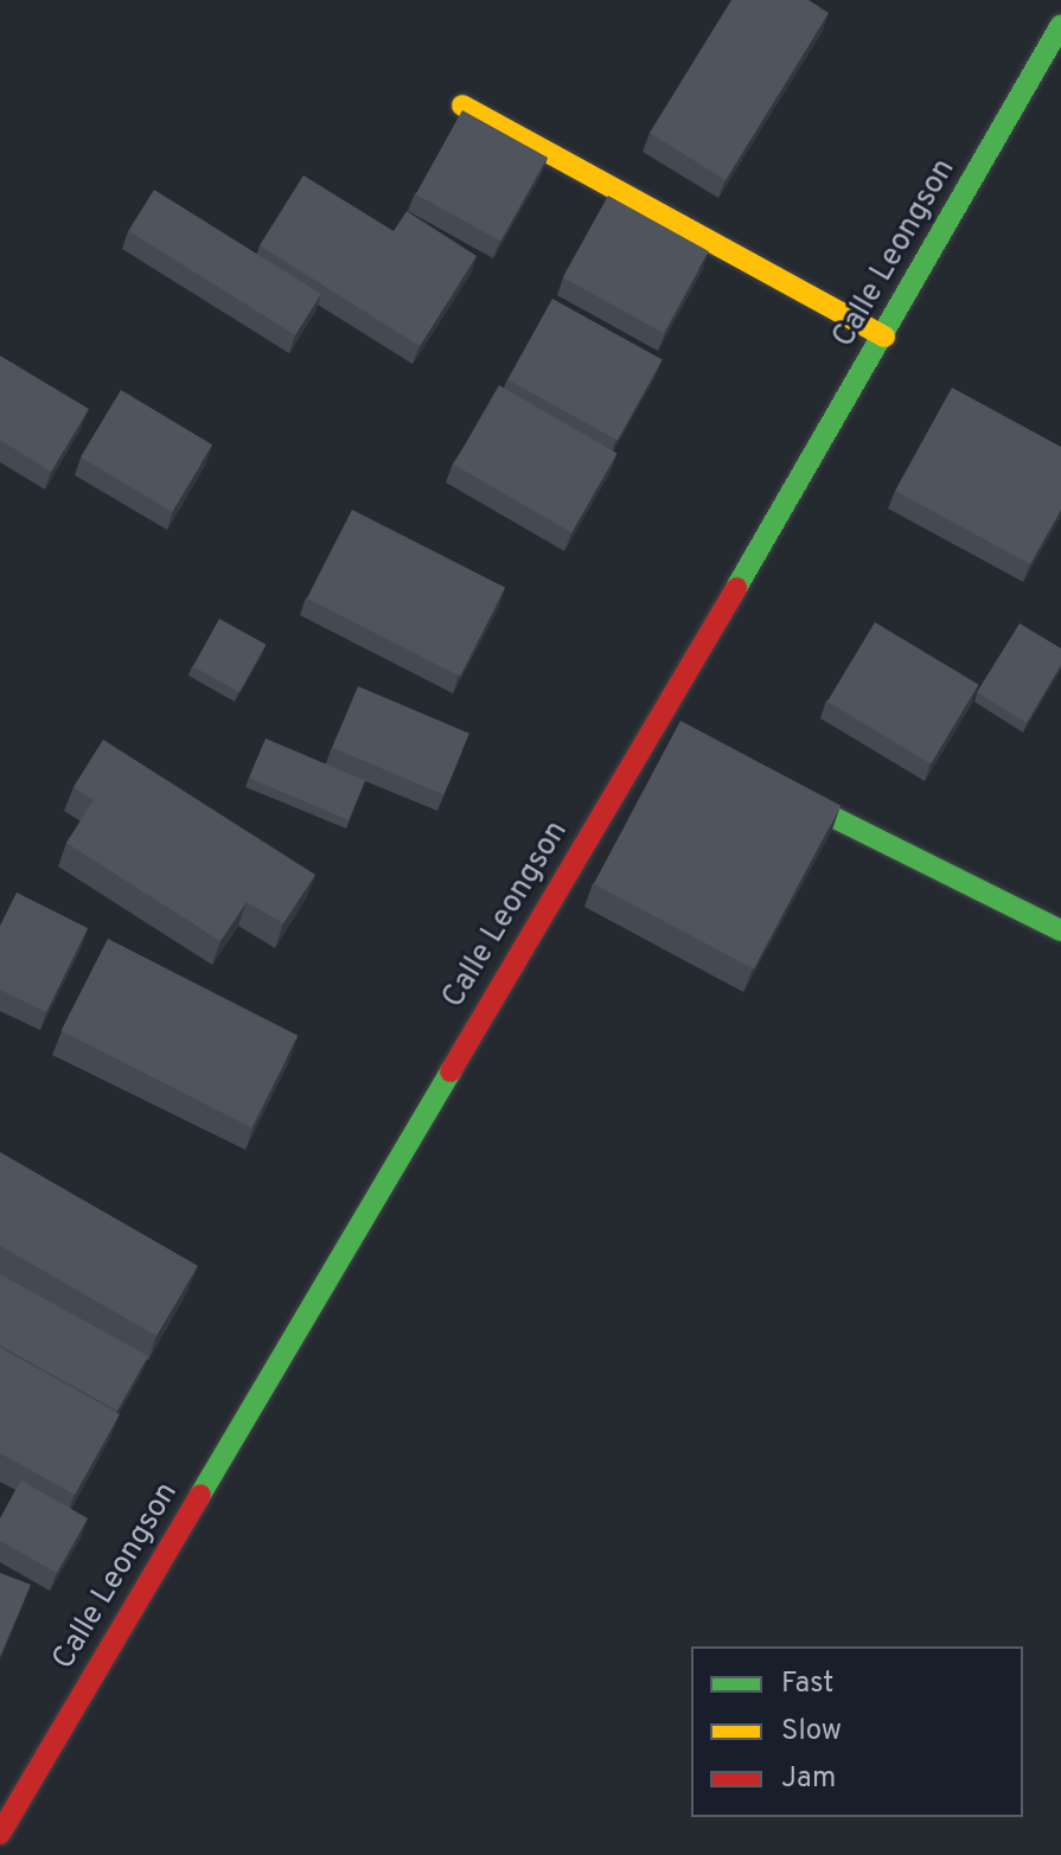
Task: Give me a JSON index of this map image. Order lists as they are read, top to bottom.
{
  "streets": {
    "main road": ["Calle Leongson"]
  },
  "legend": ["Fast", "Slow", "Jam"]
}
